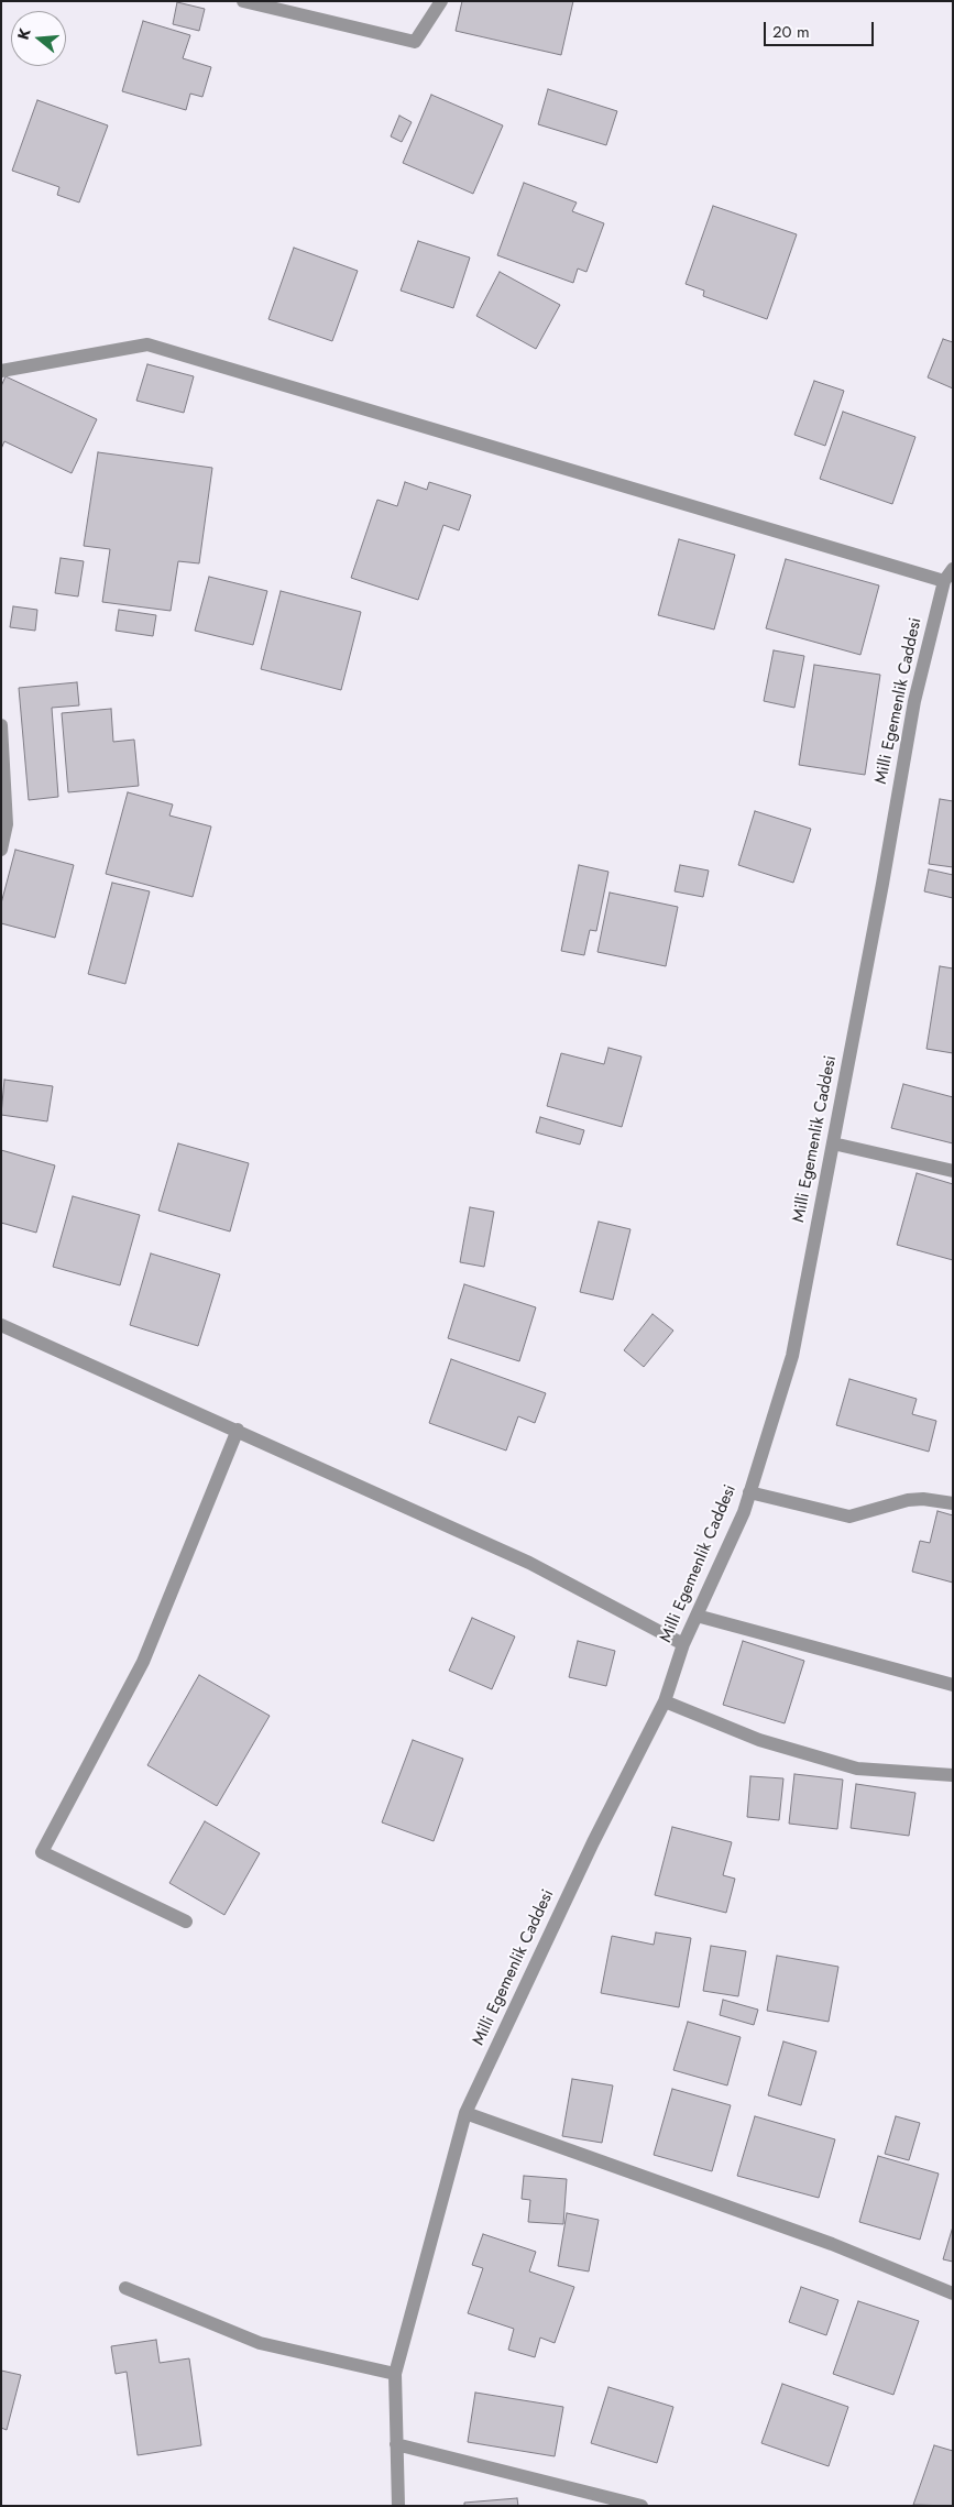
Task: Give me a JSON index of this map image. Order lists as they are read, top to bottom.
{
  "streets": {
    "street": ["Milli Egemenlik Caddesi"]
  },
  "scale_bar": "20 m",
  "north": "left"
}
